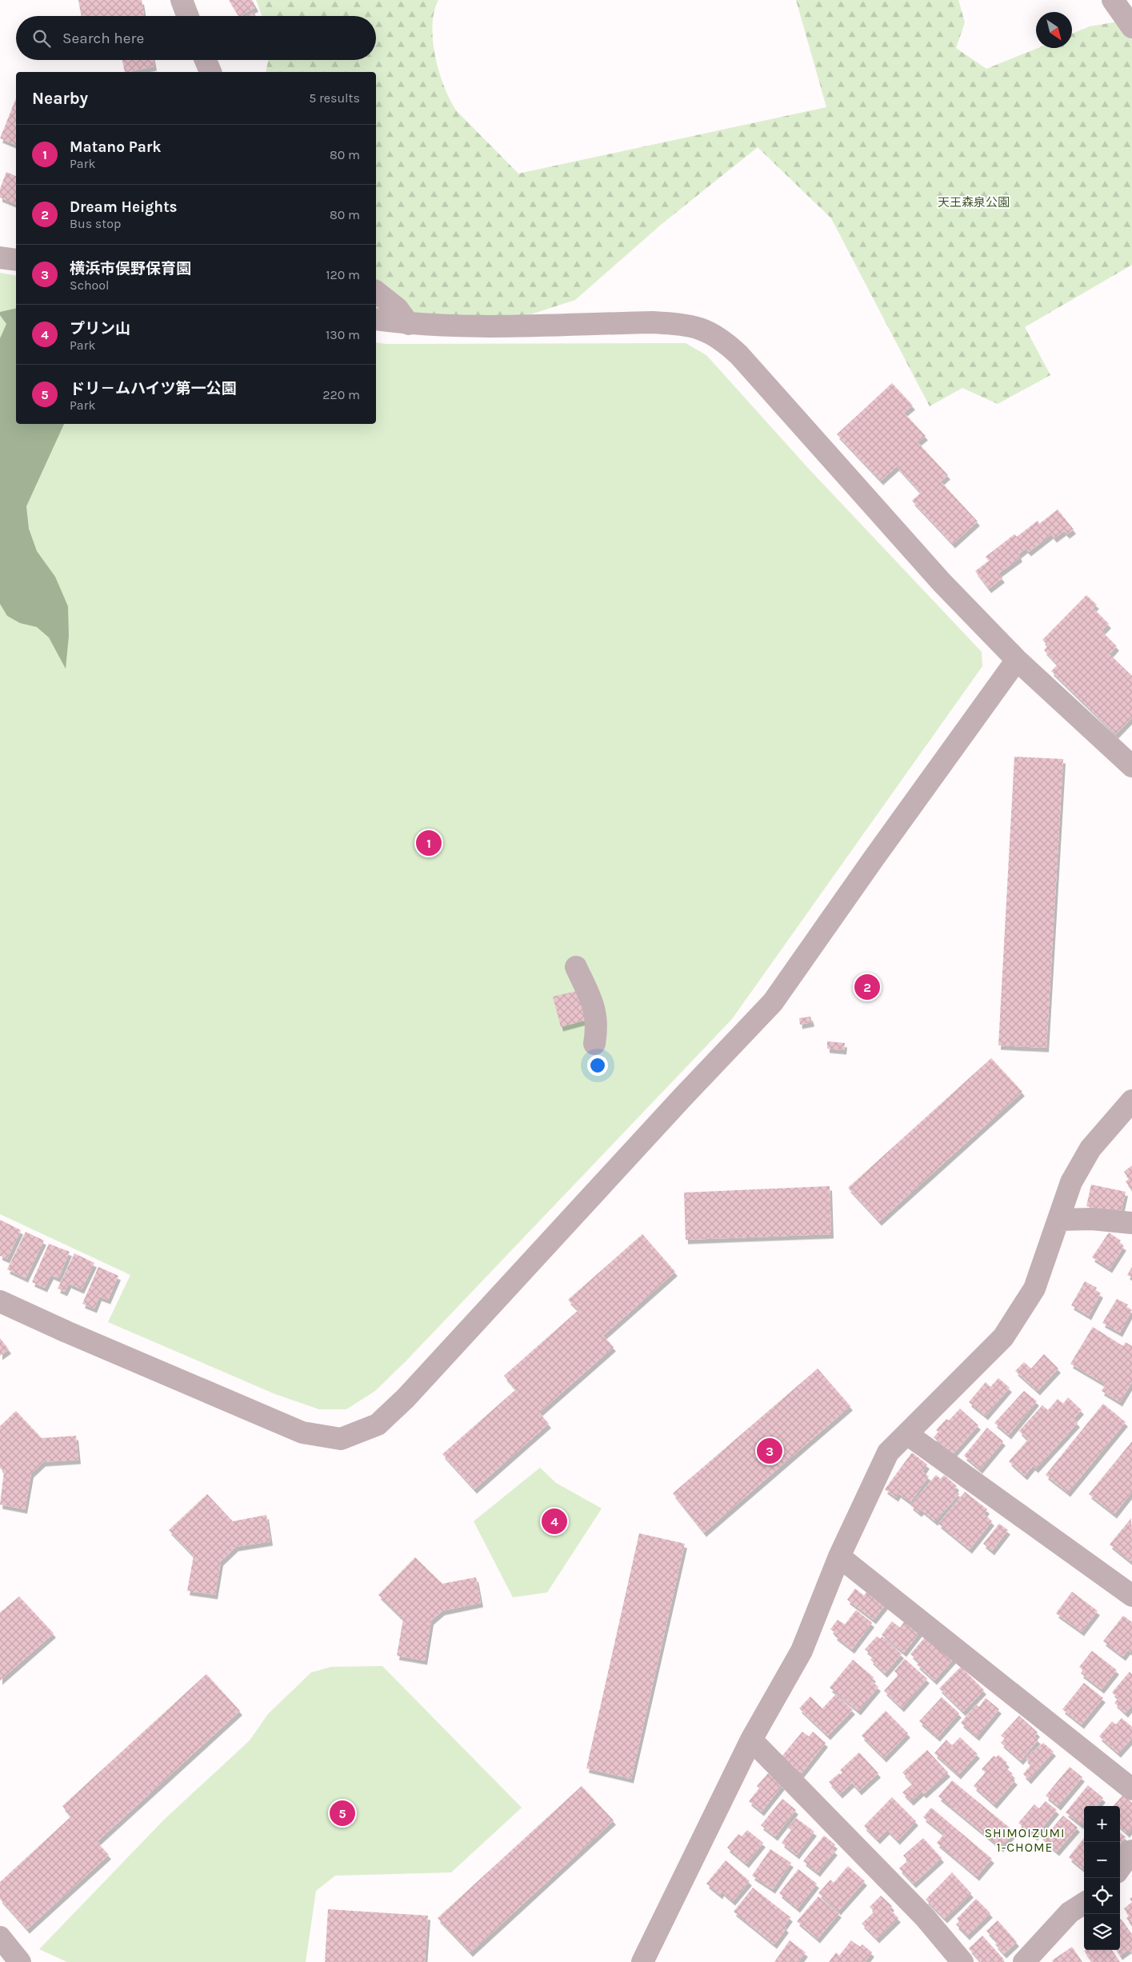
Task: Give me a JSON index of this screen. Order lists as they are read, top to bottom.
{
  "districts": ["SHIMOIZUMI 1-CHOME"],
  "parks": ["天王森泉公園"],
  "north": "bottom right",
  "page": {
    "search": "Search here",
    "heading": ["Nearby", "5 results"],
    "list": [
      {
        "mark": "1",
        "name": "Matano Park",
        "note": "Park",
        "value": "80 m"
      },
      {
        "mark": "2",
        "name": "Dream Heights",
        "note": "Bus stop",
        "value": "80 m"
      },
      {
        "mark": "3",
        "name": "横浜市俣野保育園",
        "note": "School",
        "value": "120 m"
      },
      {
        "mark": "4",
        "name": "プリン山",
        "note": "Park",
        "value": "130 m"
      },
      {
        "mark": "5",
        "name": "ドリ－ムハイツ第一公園",
        "note": "Park",
        "value": "220 m"
      }
    ],
    "pins": [
      "1",
      "2",
      "3",
      "4",
      "5"
    ],
    "map_buttons": ["+", "−"]
  }
}
